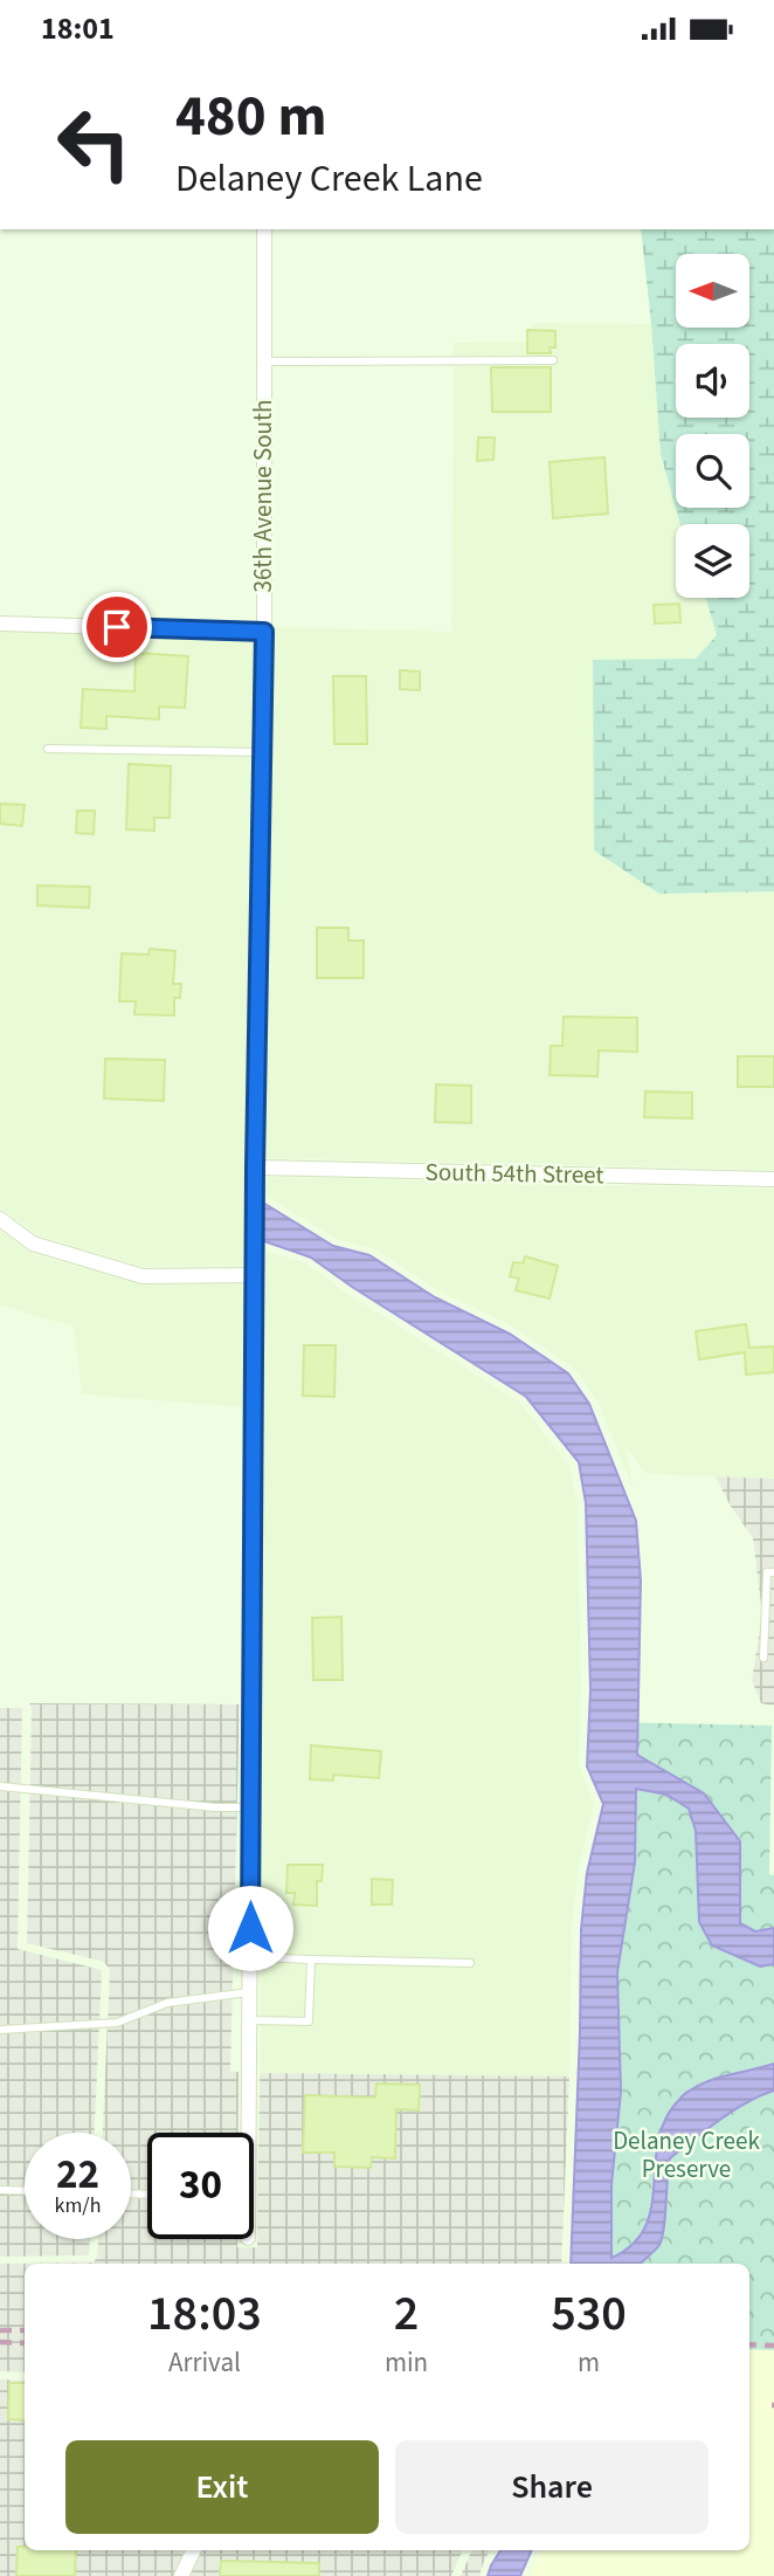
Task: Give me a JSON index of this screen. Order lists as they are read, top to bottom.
{
  "streets": {
    "street": ["36th Avenue South", "South 54th Street"]
  },
  "crossings": [
    ["36th Avenue South", "South 54th Street"]
  ],
  "parks": ["Delaney Creek Preserve"],
  "north": "left",
  "page": {
    "status": "18:01",
    "turn": ["480 m", "Delaney Creek Lane"],
    "speed": "22 km/h",
    "limit": "30",
    "eta": [
      "18:03",
      "Arrival",
      "2",
      "min",
      "530",
      "m"
    ],
    "buttons": ["Exit", "Share"]
  }
}
